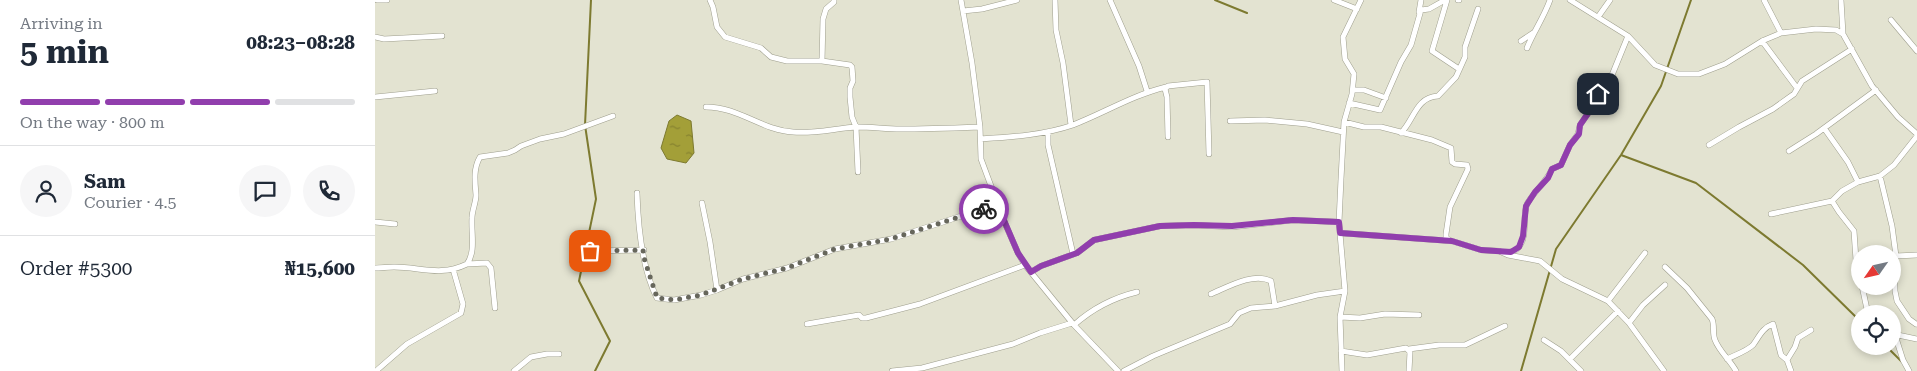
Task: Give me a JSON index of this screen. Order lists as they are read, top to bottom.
{
  "north": "bottom left",
  "page": {
    "heading": ["5 min", "Arriving in", "08:23–08:28"],
    "panel": [
      "Sam",
      "Courier · 4.5",
      "Order #5300",
      "₦15,600"
    ],
    "bar": "On the way · 800 m"
  }
}
